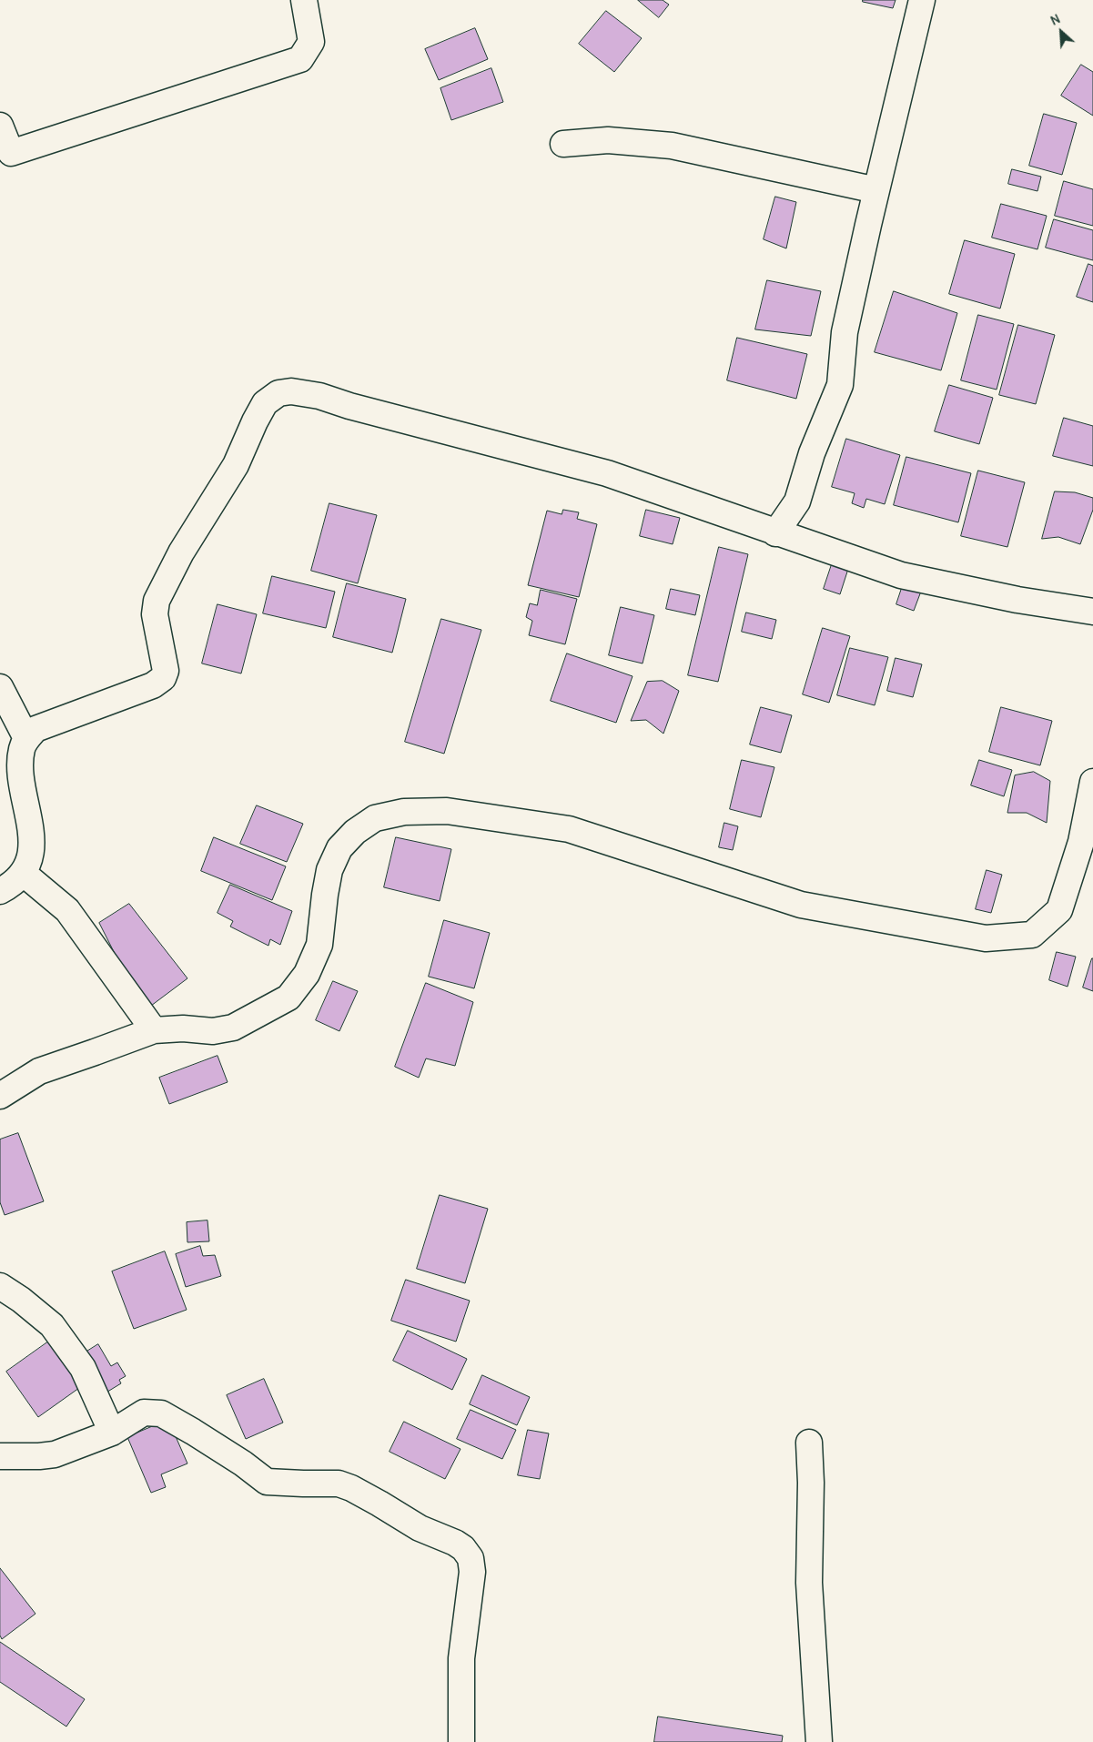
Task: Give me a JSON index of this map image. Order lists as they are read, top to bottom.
{
  "north": "top left"
}
